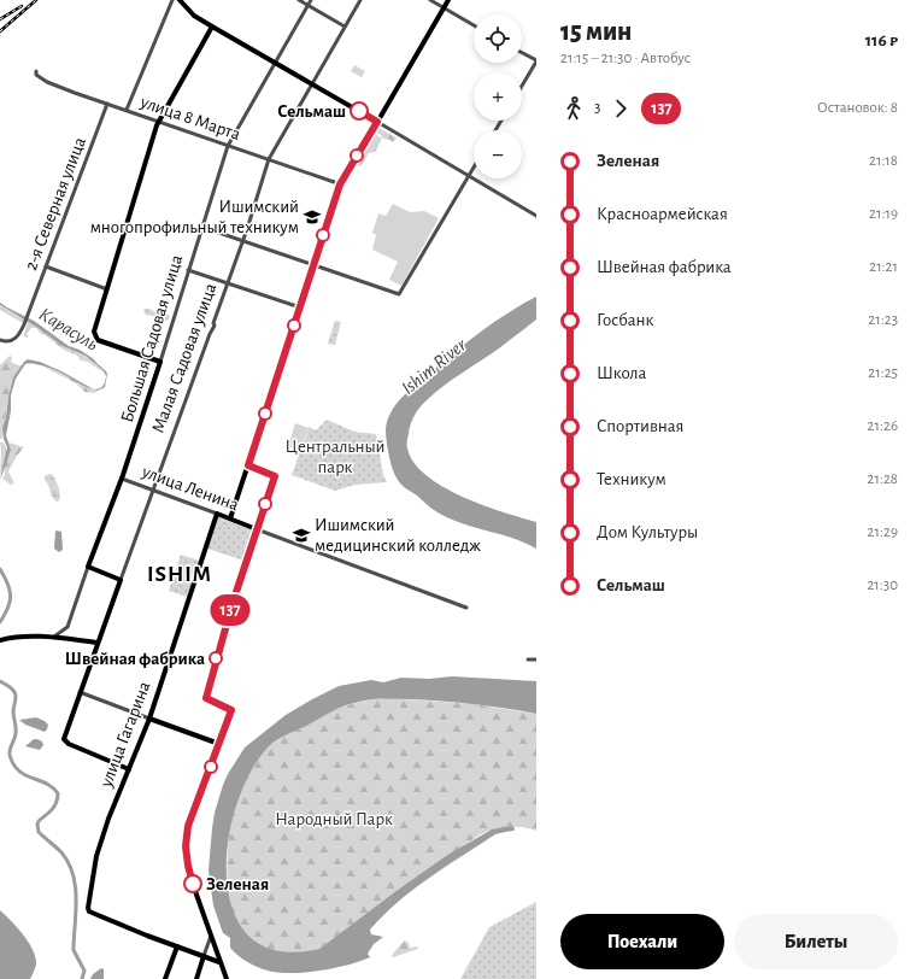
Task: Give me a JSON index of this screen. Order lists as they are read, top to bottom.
{
  "streets": {
    "main road": [
      "Большая Садовая улица",
      "Малая Садовая улица",
      "улица Ленина",
      "улица Гагарина"
    ],
    "street": ["улица 8 Марта", "2-я Северная улица"]
  },
  "crossings": [
    ["улица 8 Марта", "2-я Северная улица"],
    ["улица 8 Марта", "Большая Садовая улица"],
    ["улица 8 Марта", "Малая Садовая улица"],
    ["Большая Садовая улица", "улица Ленина"],
    ["Малая Садовая улица", "улица Ленина"],
    ["Малая Садовая улица", "улица Гагарина"],
    ["улица Ленина", "улица Гагарина"]
  ],
  "districts": ["ISHIM"],
  "water": ["Карасуль", "Ishim River"],
  "parks": ["Центральный парк", "Народный Парк"],
  "places": {
    "other": ["Сельмаш", "Швейная фабрика", "Зеленая"],
    "school or university": ["Ишимский многопрофильный техникум", "Ишимский медицинский колледж"]
  },
  "lines": ["bus line 137"],
  "page": {
    "on_map": "137",
    "heading": ["15 мин", "21:15 – 21:30 · Автобус", "116 ₽"],
    "map_buttons": ["+", "−"],
    "legs": ["3", "137", "Остановок: 8"],
    "list": [
      {
        "name": "Зеленая",
        "value": "21:18"
      },
      {
        "name": "Красноармейская",
        "value": "21:19"
      },
      {
        "name": "Швейная фабрика",
        "value": "21:21"
      },
      {
        "name": "Госбанк",
        "value": "21:23"
      },
      {
        "name": "Школа",
        "value": "21:25"
      },
      {
        "name": "Спортивная",
        "value": "21:26"
      },
      {
        "name": "Техникум",
        "value": "21:28"
      },
      {
        "name": "Дом Культуры",
        "value": "21:29"
      },
      {
        "name": "Сельмаш",
        "value": "21:30"
      }
    ],
    "buttons": ["Поехали", "Билеты"]
  }
}
